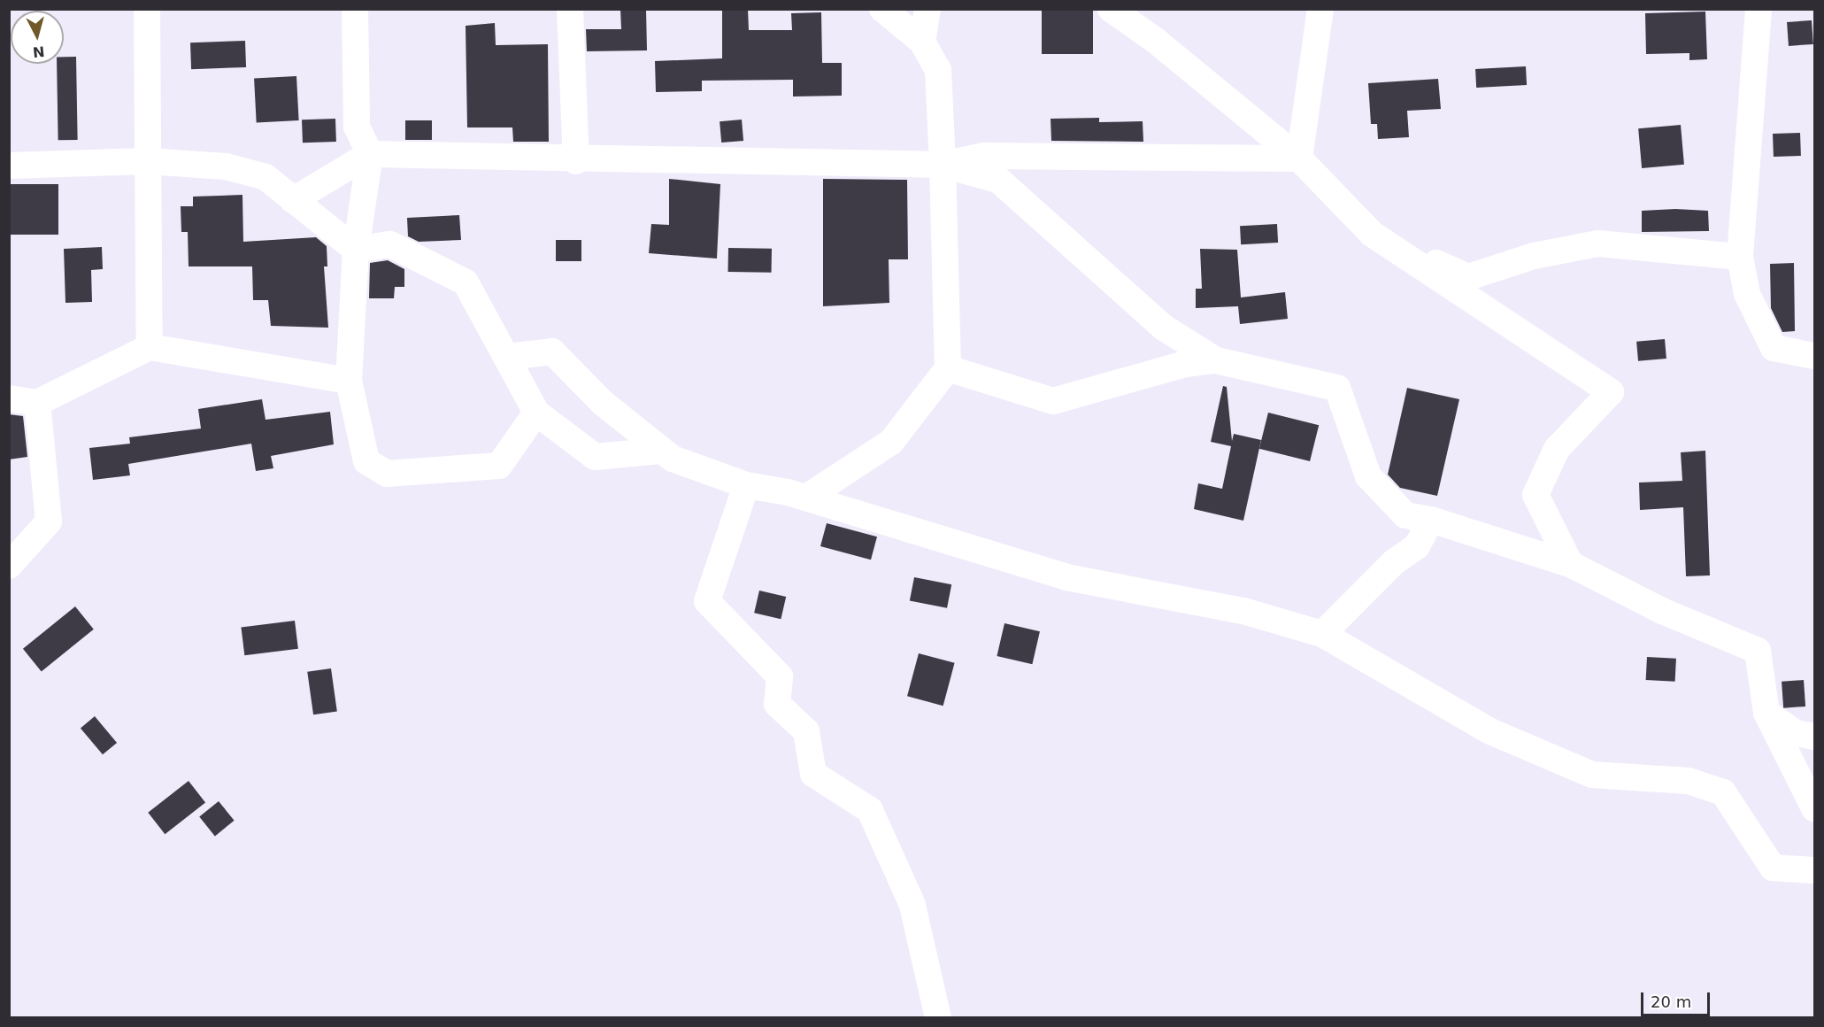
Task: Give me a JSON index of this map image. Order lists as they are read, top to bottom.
{
  "scale_bar": "20 m",
  "north": "bottom"
}
